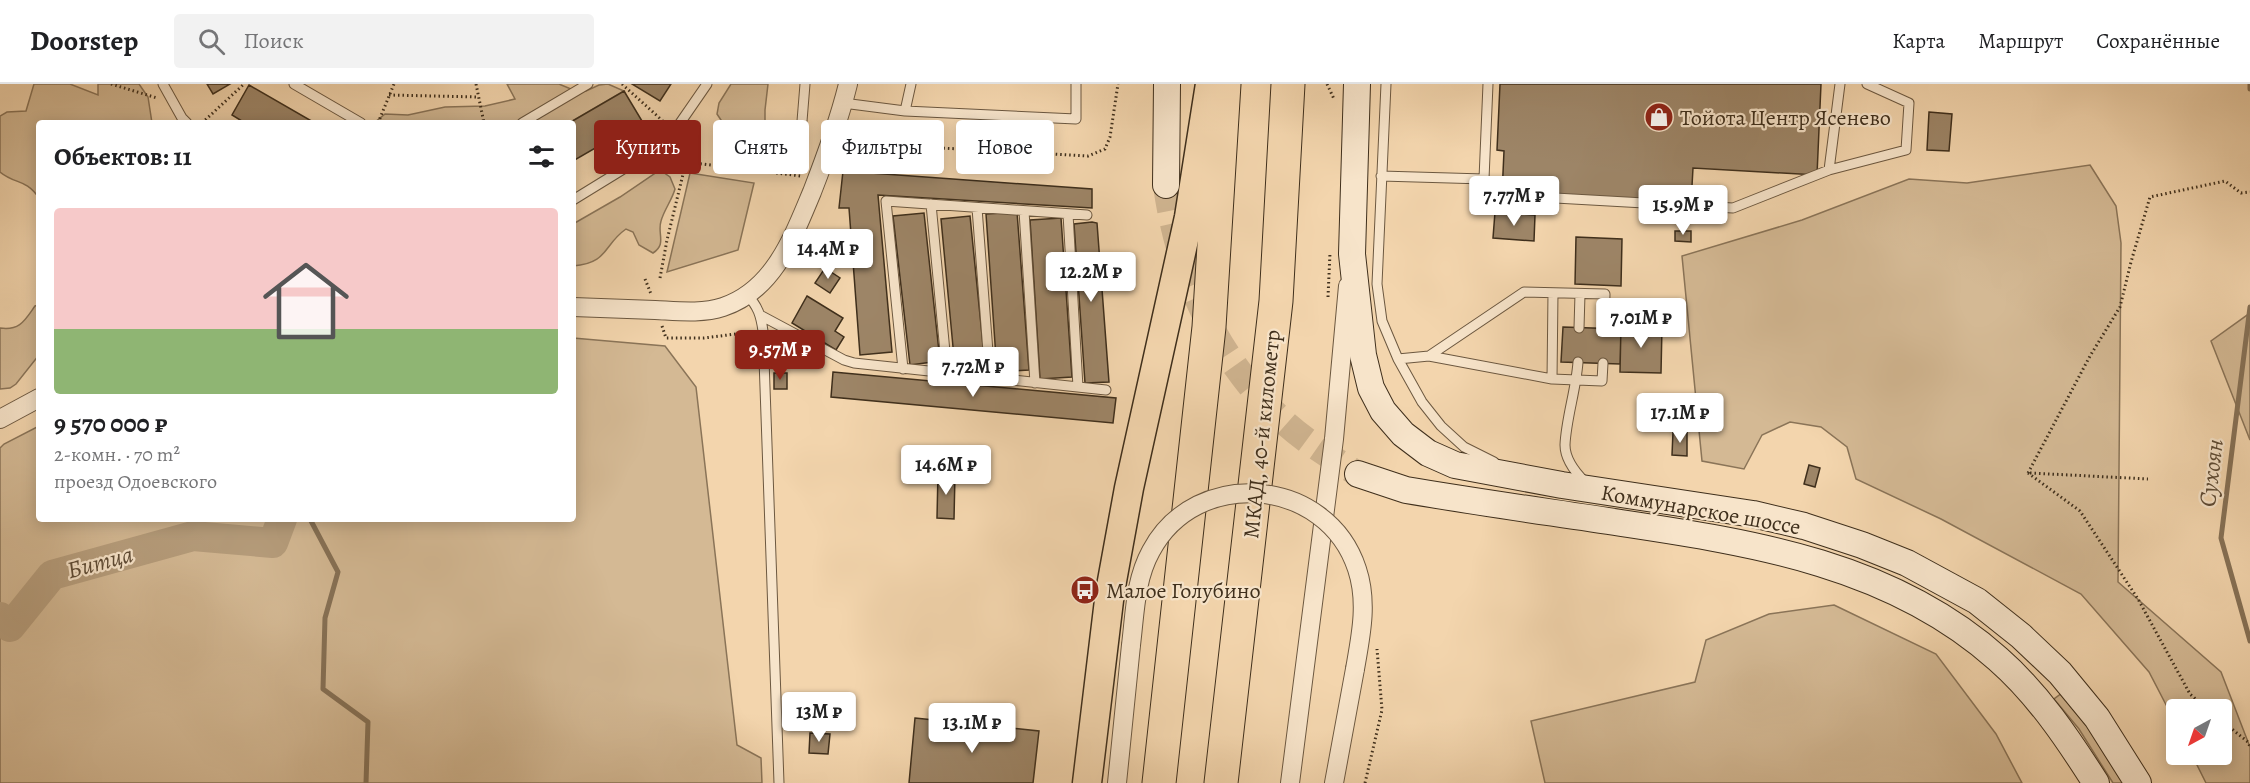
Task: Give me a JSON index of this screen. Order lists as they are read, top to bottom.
{
  "streets": {
    "highway": ["МКАД, 40-й километр"],
    "main road": ["Коммунарское шоссе"]
  },
  "water": ["Сухоян", "Битца"],
  "places": {
    "shop": ["Тойота Центр Ясенево"],
    "bus stop": ["Малое Голубино"]
  },
  "north": "bottom left",
  "page": {
    "header": "Doorstep",
    "search": "Поиск",
    "nav": ["Карта", "Маршрут", "Сохранённые"],
    "chip": [
      "Купить",
      "Снять",
      "Фильтры",
      "Новое"
    ],
    "heading": "Объектов: 11",
    "price": [
      "7.77M ₽",
      "15.9M ₽",
      "14.4M ₽",
      "12.2M ₽",
      "7.01M ₽",
      "9.57M ₽",
      "7.72M ₽",
      "17.1M ₽",
      "14.6M ₽",
      "13M ₽",
      "13.1M ₽"
    ],
    "list": [
      {
        "name": "9 570 000 ₽",
        "note": "2-комн. · 70 m² · проезд Одоевского"
      }
    ]
  }
}
